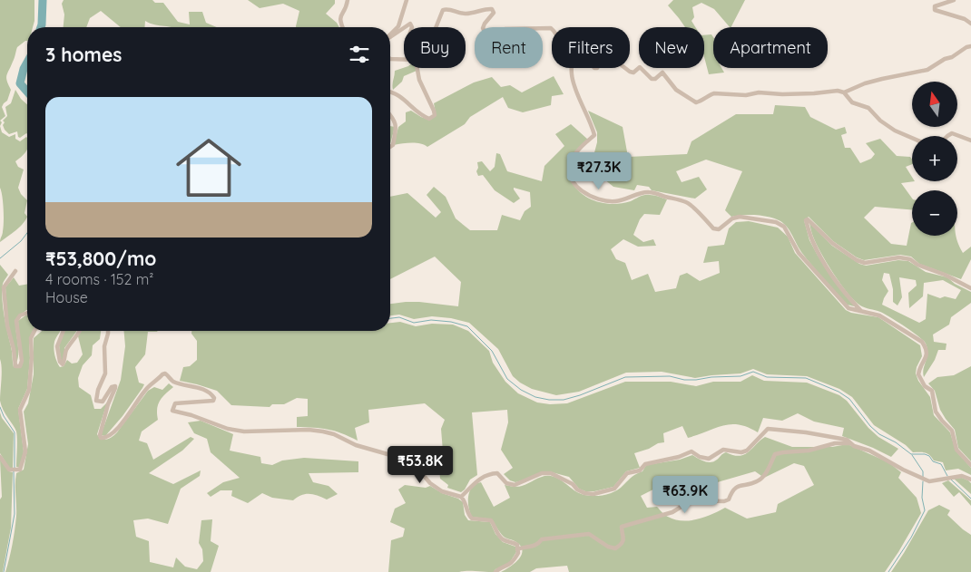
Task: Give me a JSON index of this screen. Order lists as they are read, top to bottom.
{
  "north": "top",
  "page": {
    "chip": [
      "Buy",
      "Rent",
      "Filters",
      "New",
      "Apartment"
    ],
    "heading": "3 homes",
    "map_buttons": ["+", "−"],
    "list": [
      {
        "name": "₹53,800/mo",
        "note": "4 rooms · 152 m² · House"
      }
    ],
    "price": ["₹27.3K", "₹53.8K", "₹63.9K"]
  }
}
